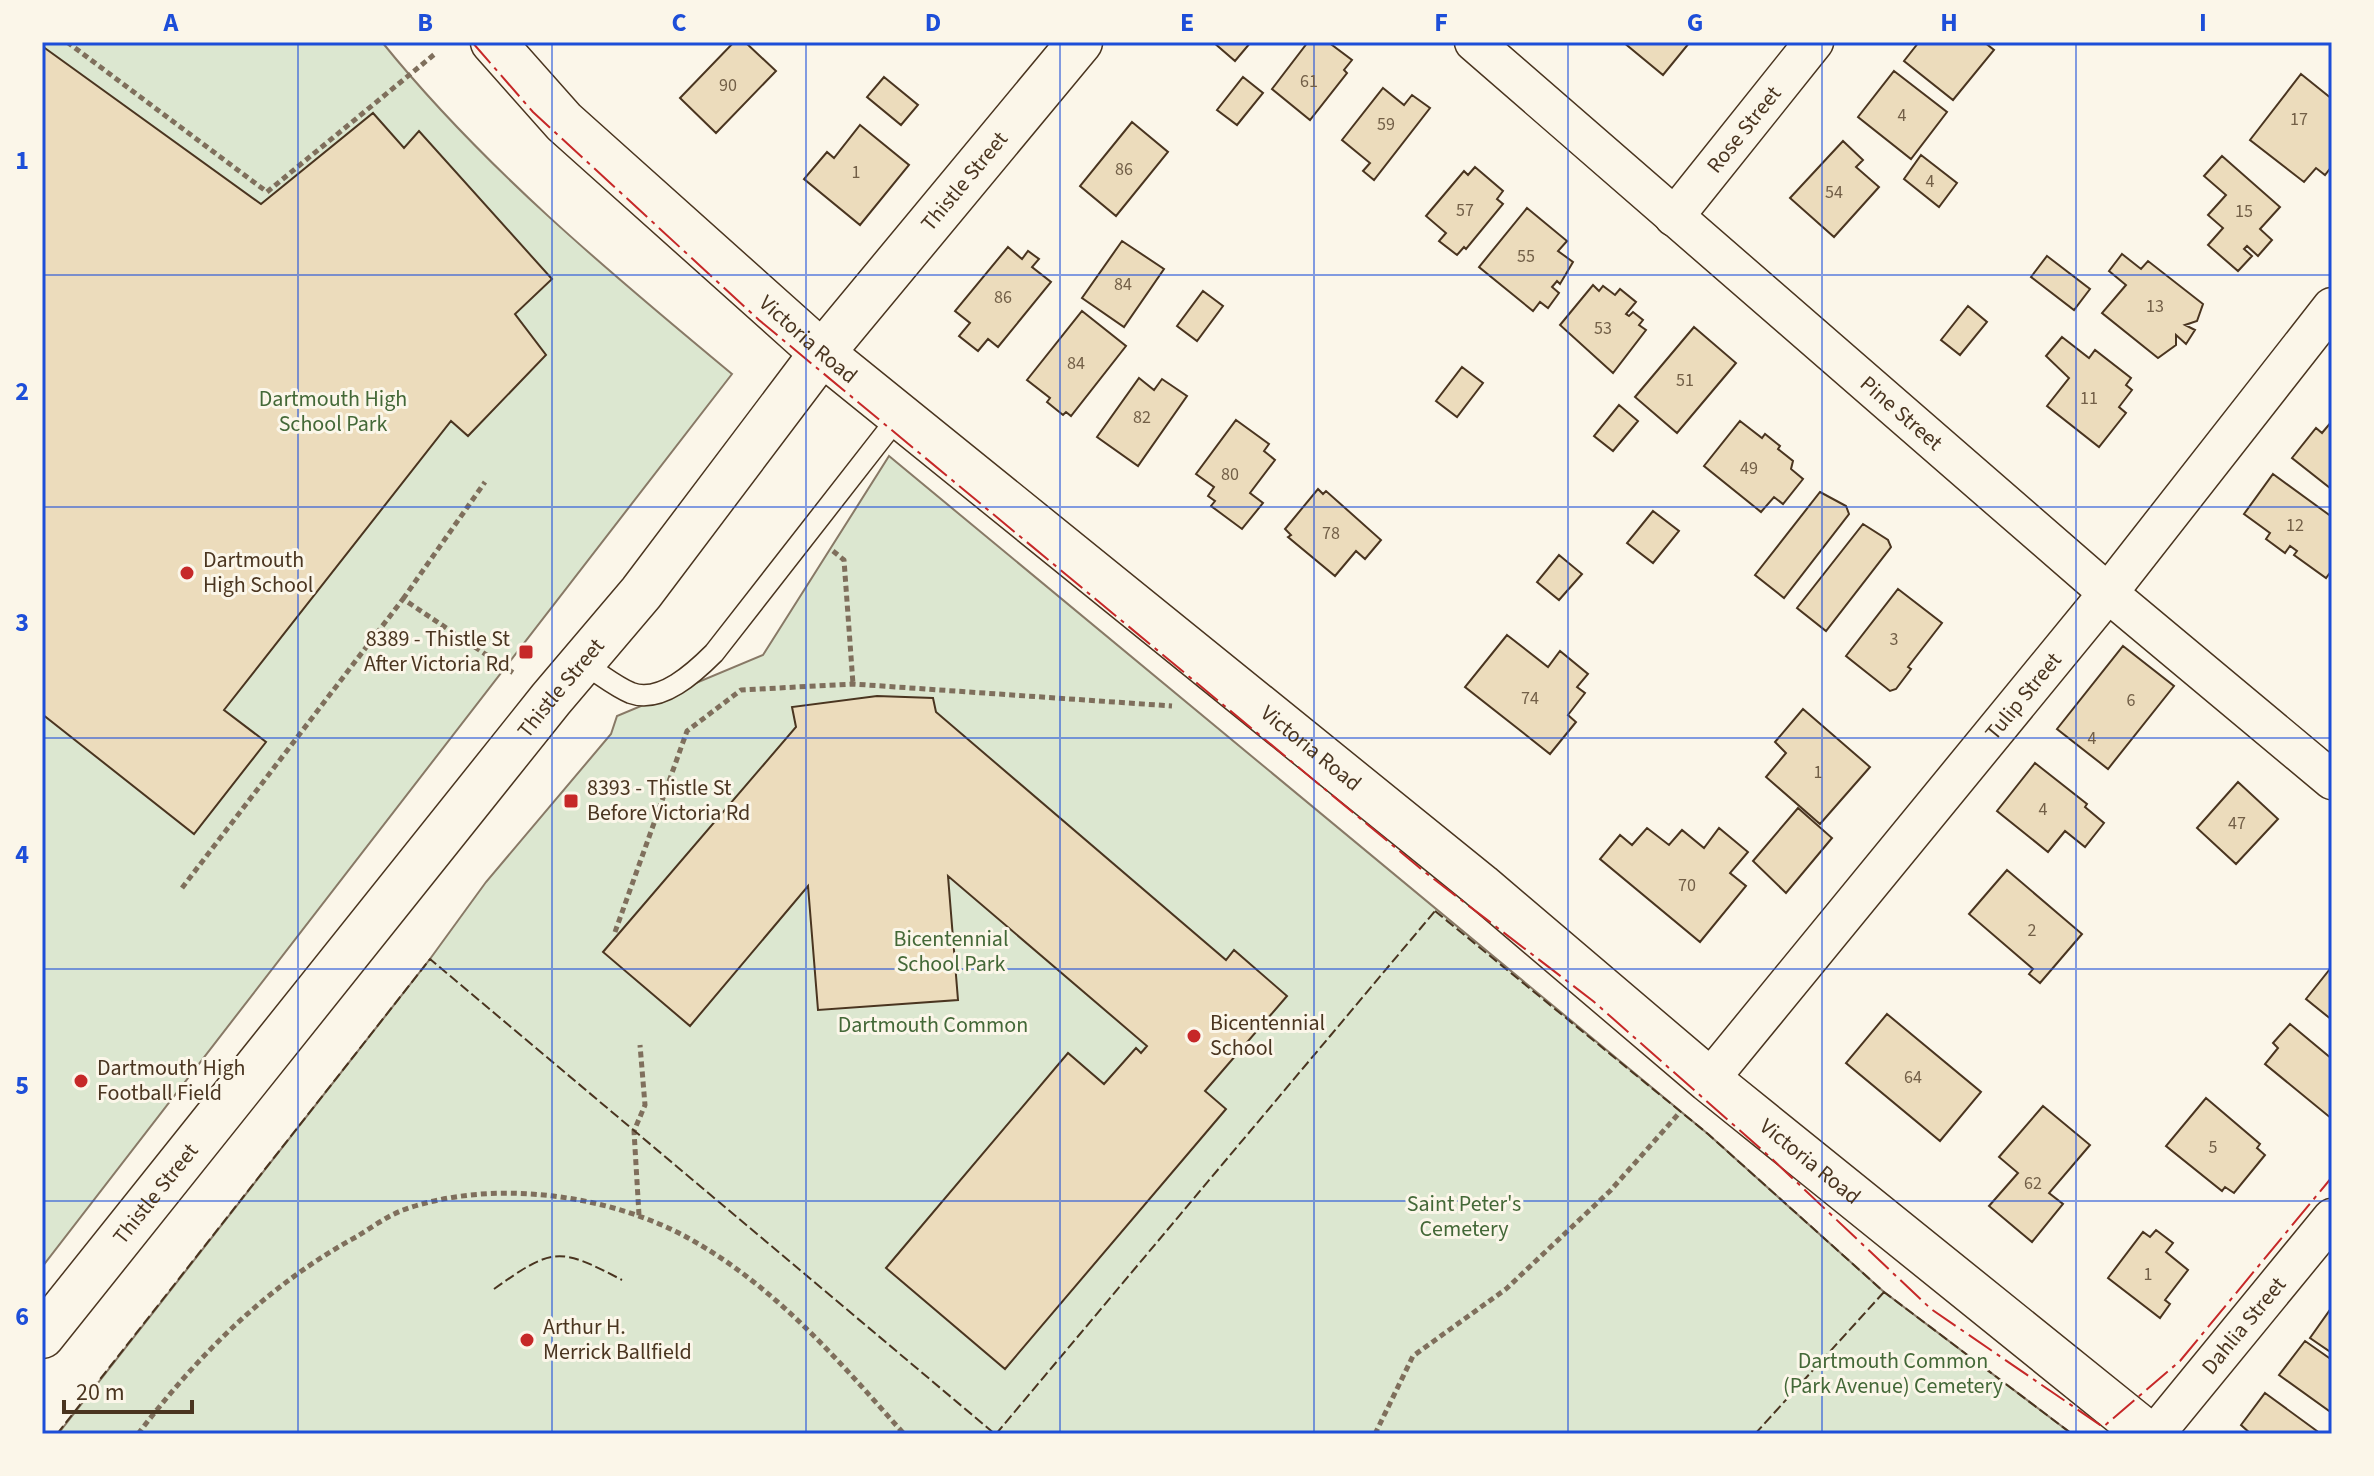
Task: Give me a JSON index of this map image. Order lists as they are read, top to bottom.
{
  "streets": {
    "main road": ["Thistle Street", "Victoria Road"],
    "street": [
      "Rose Street",
      "Pine Street",
      "Tulip Street",
      "Dahlia Street"
    ]
  },
  "crossings": [
    ["Rose Street", "Pine Street"],
    ["Thistle Street", "Victoria Road"],
    ["Victoria Road", "Tulip Street"],
    ["Pine Street", "Tulip Street"]
  ],
  "parks": [
    "Dartmouth High School Park",
    "Bicentennial School Park",
    "Dartmouth Common",
    "Saint Peter's Cemetery",
    "Dartmouth Common (Park Avenue) Cemetery"
  ],
  "places": {
    "other": [
      "Dartmouth High School",
      "Bicentennial School",
      "Dartmouth High Football Field",
      "Arthur H. Merrick Ballfield"
    ],
    "transit": ["8389 - Thistle St After Victoria Rd", "8393 - Thistle St Before Victoria Rd"]
  },
  "house_numbers": [
    "61",
    "90",
    "4",
    "17",
    "59",
    "86",
    "1",
    "4",
    "54",
    "57",
    "15",
    "55",
    "84",
    "86",
    "13",
    "53",
    "84",
    "51",
    "11",
    "82",
    "49",
    "80",
    "12",
    "78",
    "3",
    "74",
    "6",
    "4",
    "1",
    "4",
    "47",
    "70",
    "2",
    "64",
    "5",
    "62",
    "1"
  ],
  "scale_bar": "20 m",
  "grid": {
    "columns": [
      "A",
      "B",
      "C",
      "D",
      "E",
      "F",
      "G",
      "H",
      "I"
    ],
    "rows": [
      "1",
      "2",
      "3",
      "4",
      "5",
      "6"
    ]
  }
}
